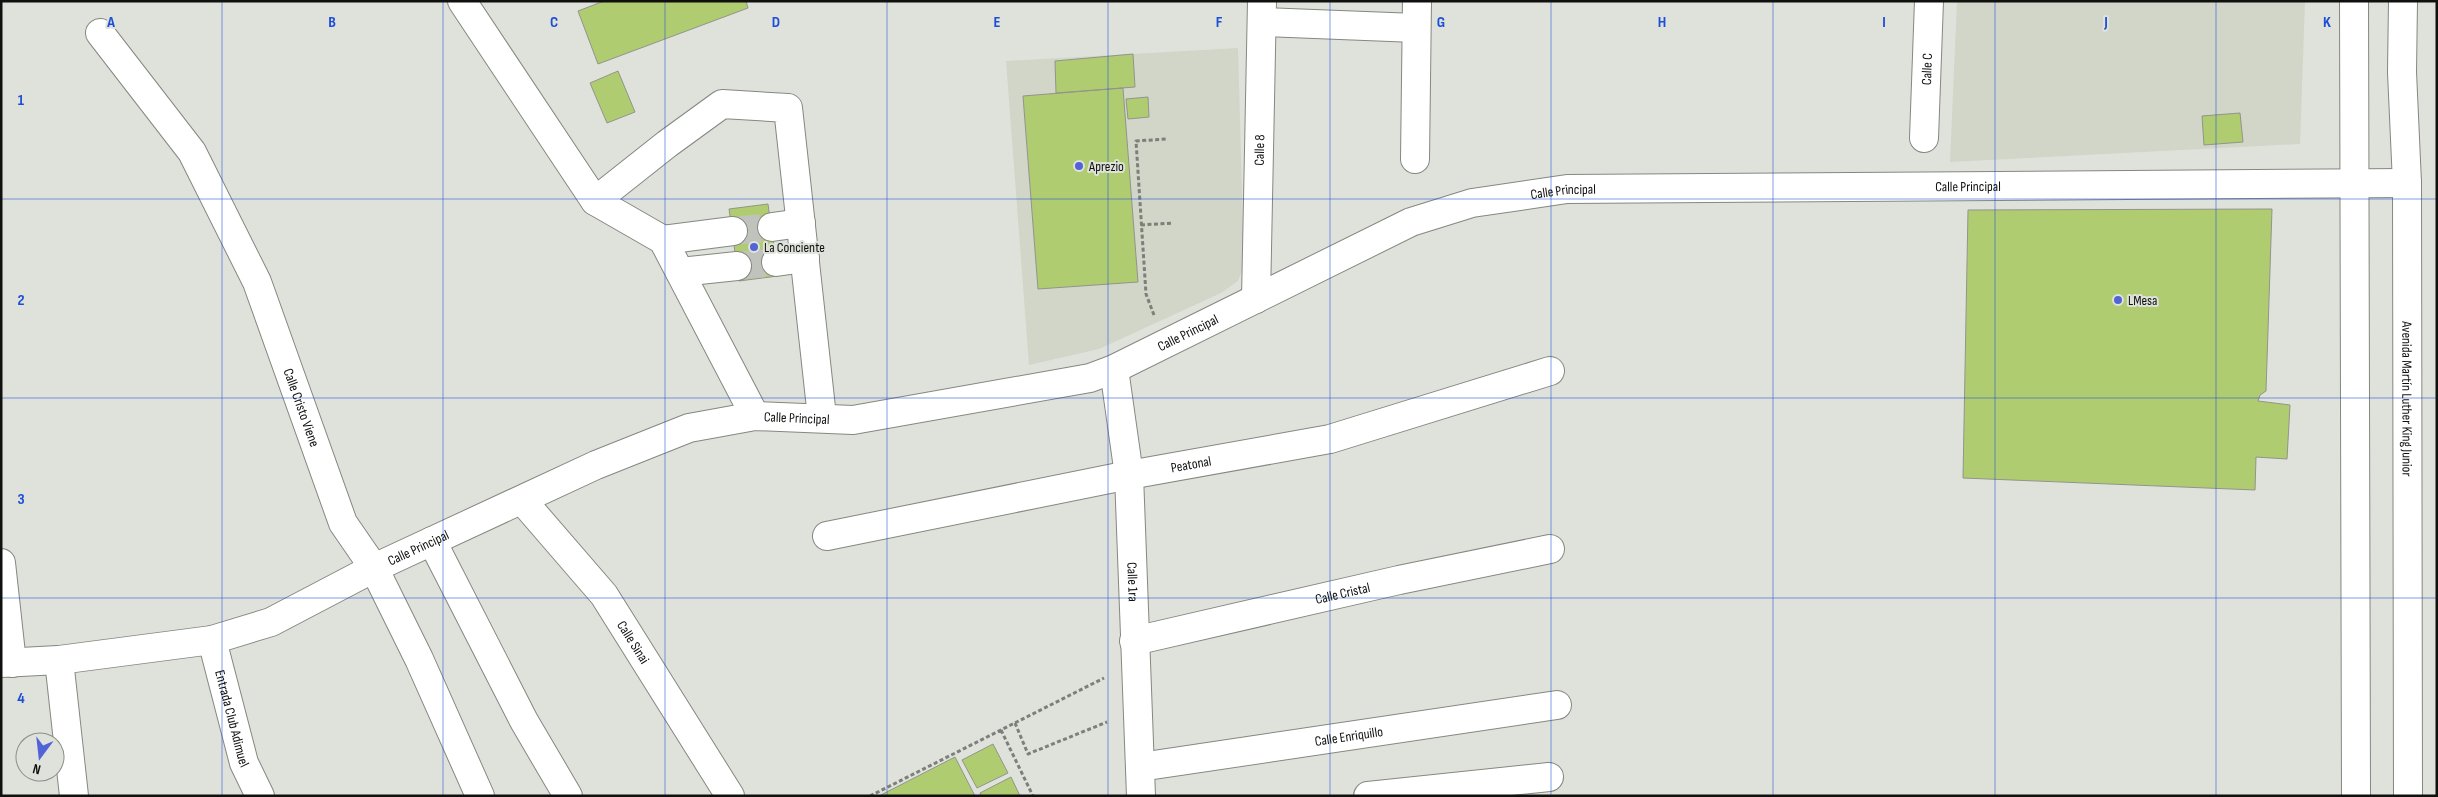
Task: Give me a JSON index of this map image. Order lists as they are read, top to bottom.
{
  "streets": {
    "street": [
      "Calle C",
      "Calle 8",
      "Calle Principal",
      "Avenida Martín Luther King Junior",
      "Calle Cristo Viene",
      "Peatonal",
      "Calle 1ra",
      "Calle Cristal",
      "Calle Sinai",
      "Entrada Club Adimuel",
      "Calle Enriquillo"
    ]
  },
  "crossings": [
    ["Calle 8", "Calle Principal"],
    ["Calle Principal", "Avenida Martín Luther King Junior"],
    ["Calle Principal", "Calle Cristo Viene"],
    ["Calle Principal", "Calle 1ra"],
    ["Calle Principal", "Calle Sinai"],
    ["Calle Principal", "Entrada Club Adimuel"],
    ["Peatonal", "Calle 1ra"],
    ["Calle 1ra", "Calle Cristal"],
    ["Calle 1ra", "Calle Enriquillo"]
  ],
  "places": ["Aprezio", "La Conciente", "LMesa"],
  "north": "bottom",
  "grid": {
    "columns": [
      "A",
      "B",
      "C",
      "D",
      "E",
      "F",
      "G",
      "H",
      "I",
      "J",
      "K"
    ],
    "rows": [
      "1",
      "2",
      "3",
      "4"
    ]
  }
}
